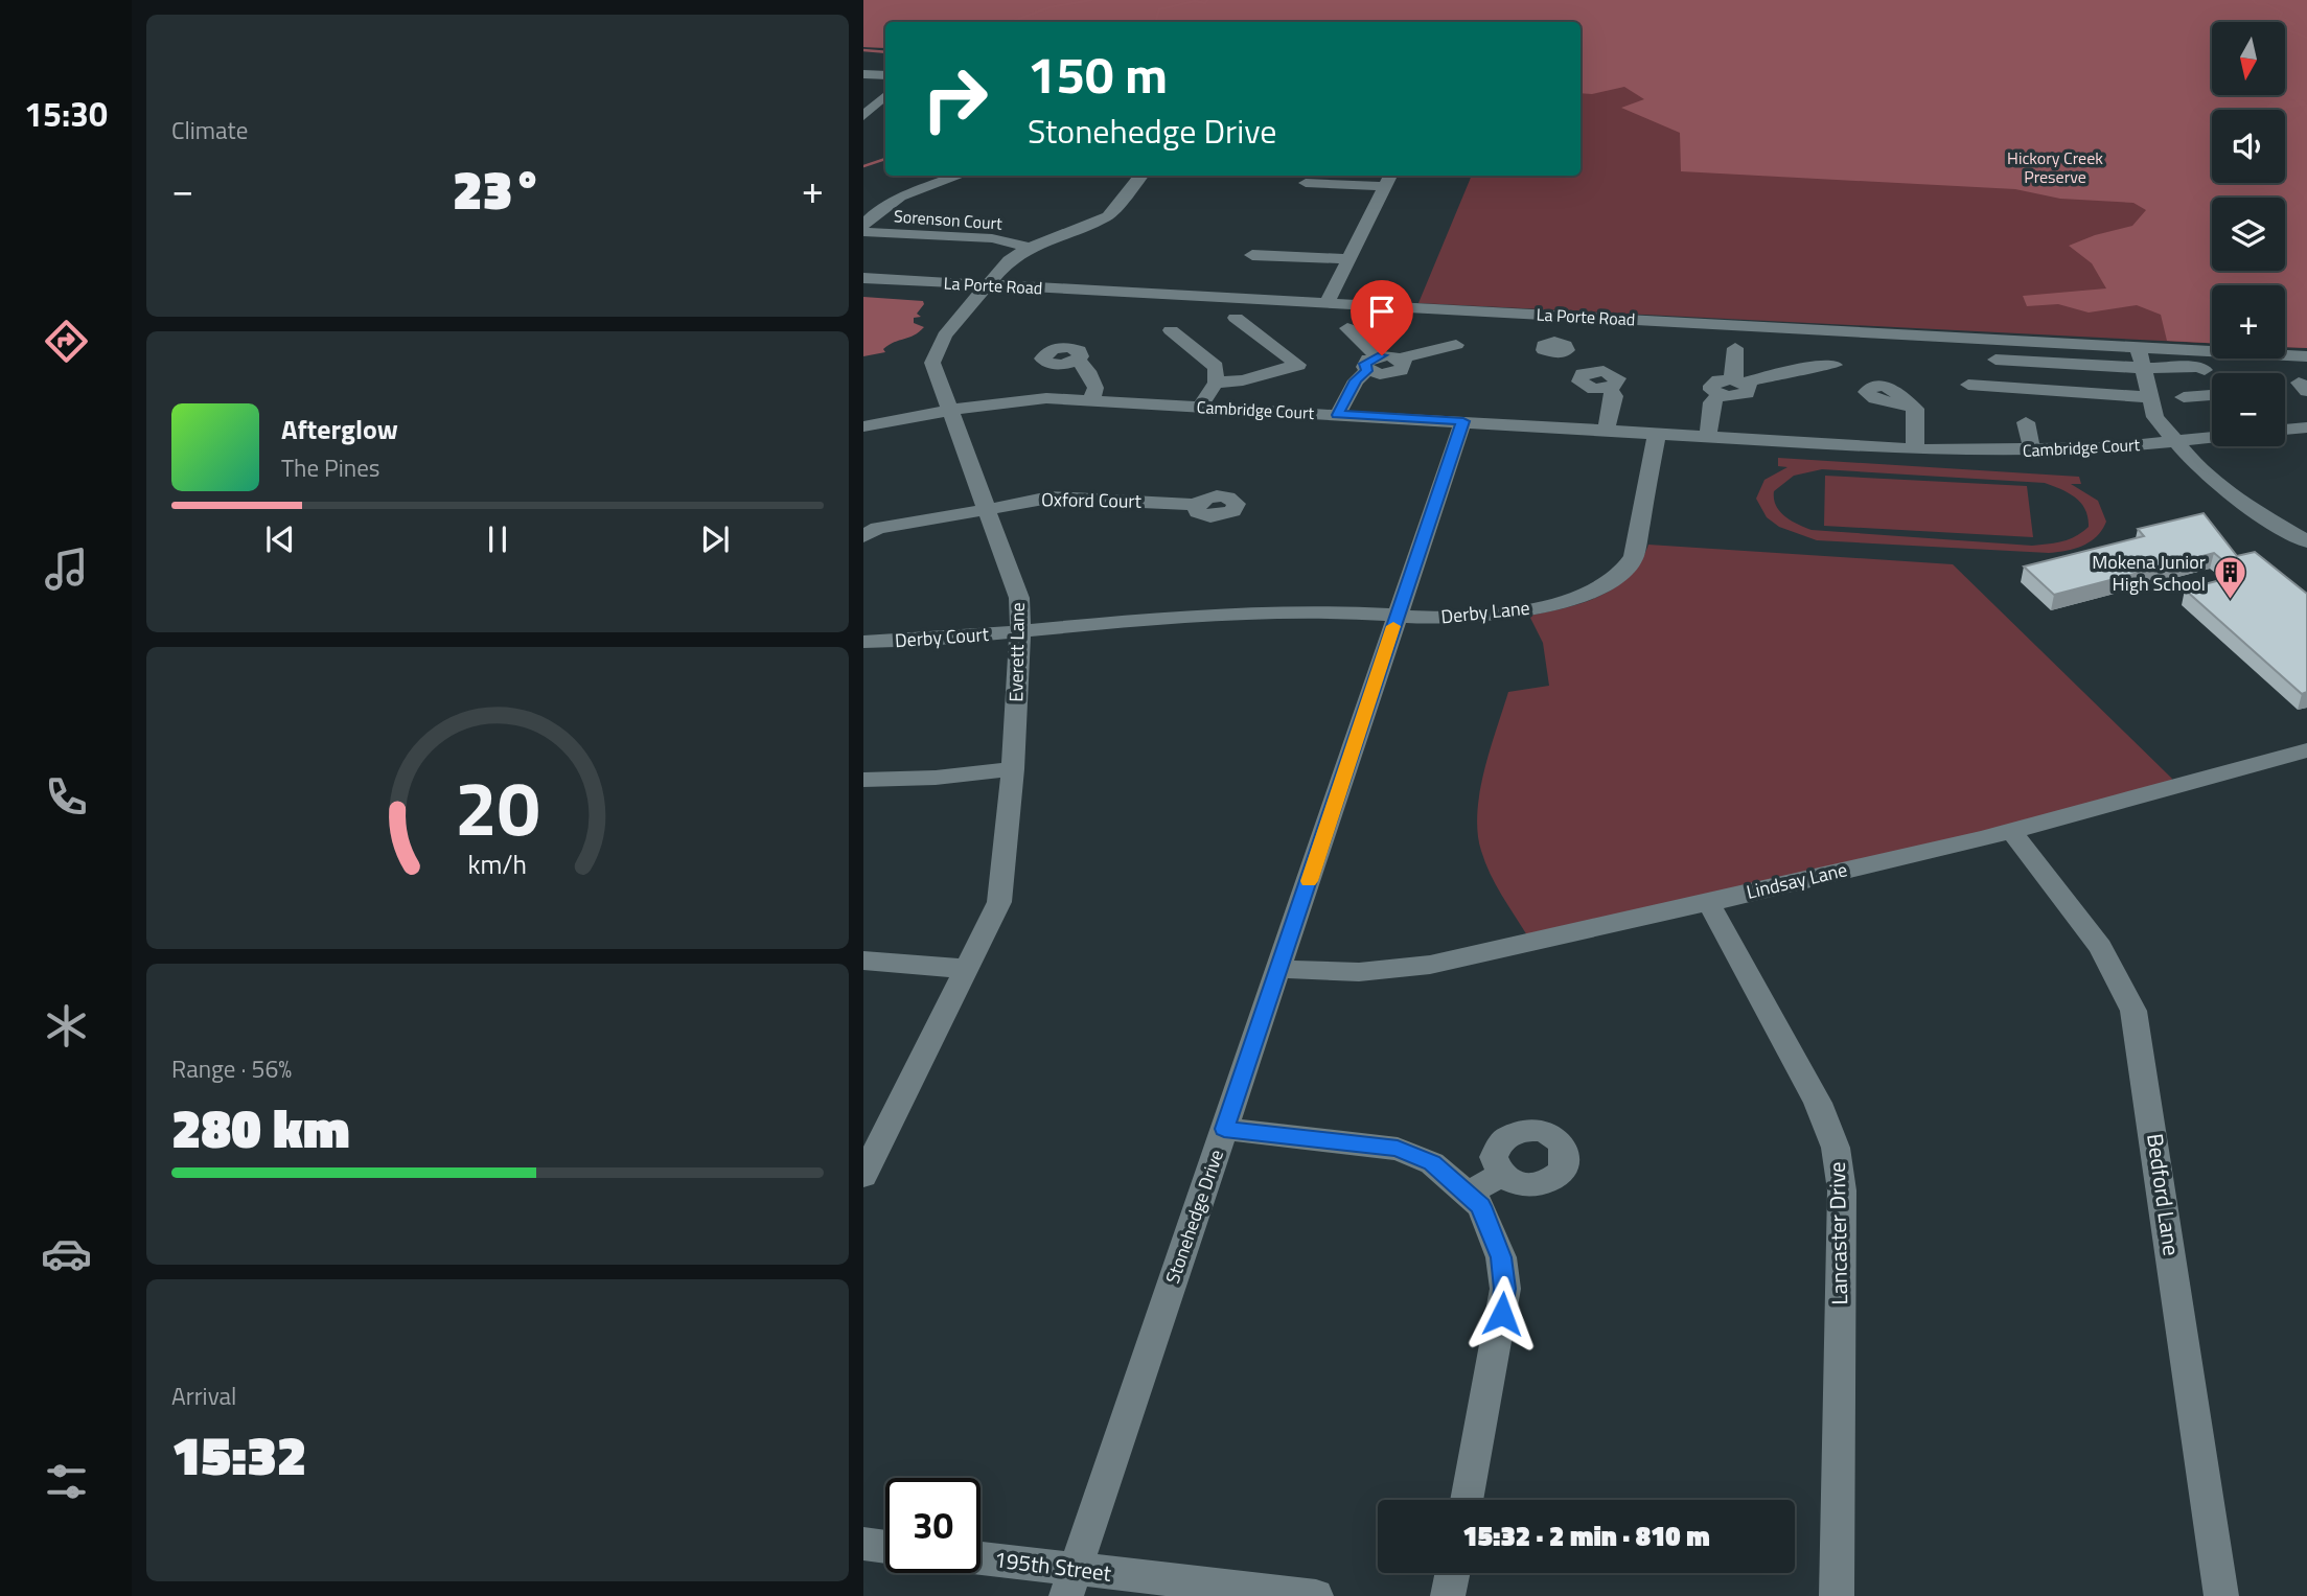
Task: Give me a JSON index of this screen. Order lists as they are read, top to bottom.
{
  "streets": {
    "street": [
      "Sorenson Court",
      "La Porte Road",
      "Cambridge Court",
      "Oxford Court",
      "Derby Lane",
      "Derby Court",
      "Everett Lane",
      "Lindsay Lane",
      "Bedford Lane",
      "Stonehedge Drive",
      "Lancaster Drive",
      "195th Street"
    ]
  },
  "crossings": [
    ["Sorenson Court", "Everett Lane"],
    ["La Porte Road", "Everett Lane"],
    ["Cambridge Court", "Derby Lane"],
    ["Cambridge Court", "Everett Lane"],
    ["Cambridge Court", "Stonehedge Drive"],
    ["Oxford Court", "Everett Lane"],
    ["Derby Lane", "Derby Court"],
    ["Derby Lane", "Everett Lane"],
    ["Derby Lane", "Stonehedge Drive"],
    ["Derby Court", "Everett Lane"],
    ["Lindsay Lane", "Bedford Lane"],
    ["Lindsay Lane", "Stonehedge Drive"],
    ["Lindsay Lane", "Lancaster Drive"],
    ["Stonehedge Drive", "195th Street"]
  ],
  "parks": ["Hickory Creek Preserve"],
  "places": {
    "building": ["Mokena Junior High School"]
  },
  "north": "bottom",
  "page": {
    "tabs": "15:30",
    "tile": [
      "Climate",
      ["Range · 56%", "280 km"],
      ["Arrival", "15:32"]
    ],
    "map_buttons": ["+", "−"],
    "turn": ["150 m", "Stonehedge Drive"],
    "heat": ["−", "23°", "+"],
    "song": ["Afterglow", "The Pines"],
    "limit": "30",
    "trip": "15:32 · 2 min · 810 m",
    "gauge": ["20", "km/h"]
  }
}
